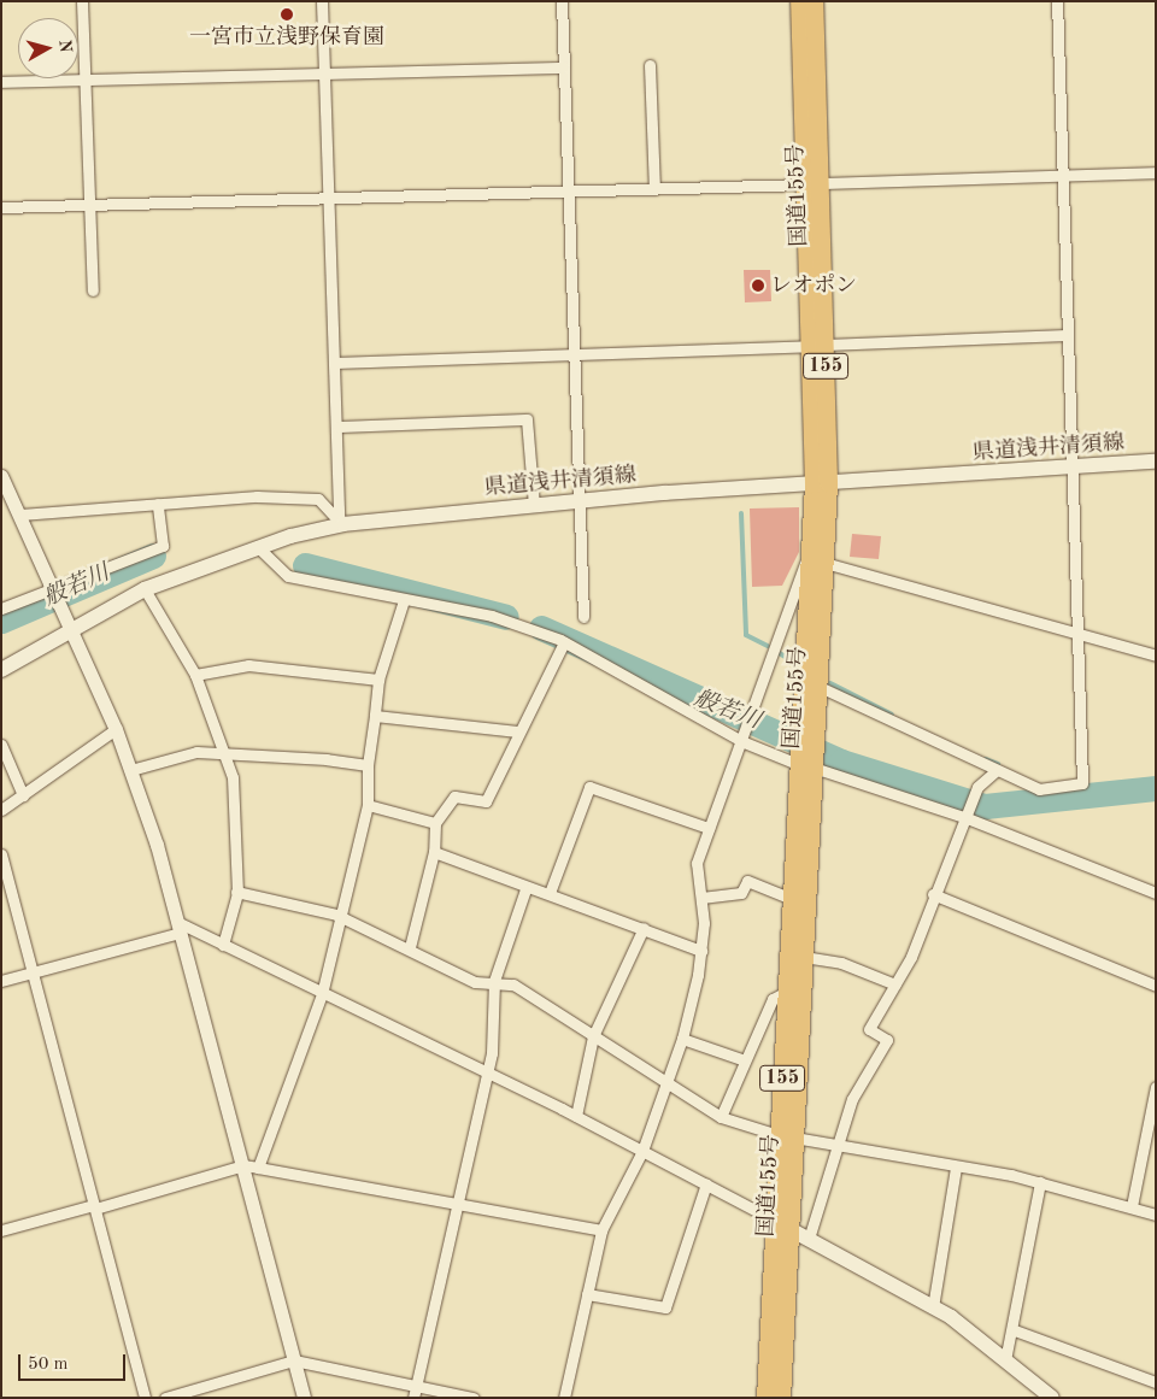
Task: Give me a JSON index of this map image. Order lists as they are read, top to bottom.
{
  "streets": {
    "highway": ["国道155号", "155"],
    "main road": ["県道浅井清須線"]
  },
  "crossings": [
    ["国道155号", "県道浅井清須線"]
  ],
  "water": ["般若川"],
  "places": ["一宮市立浅野保育園", "レオポン"],
  "scale_bar": "50 m",
  "north": "right"
}
